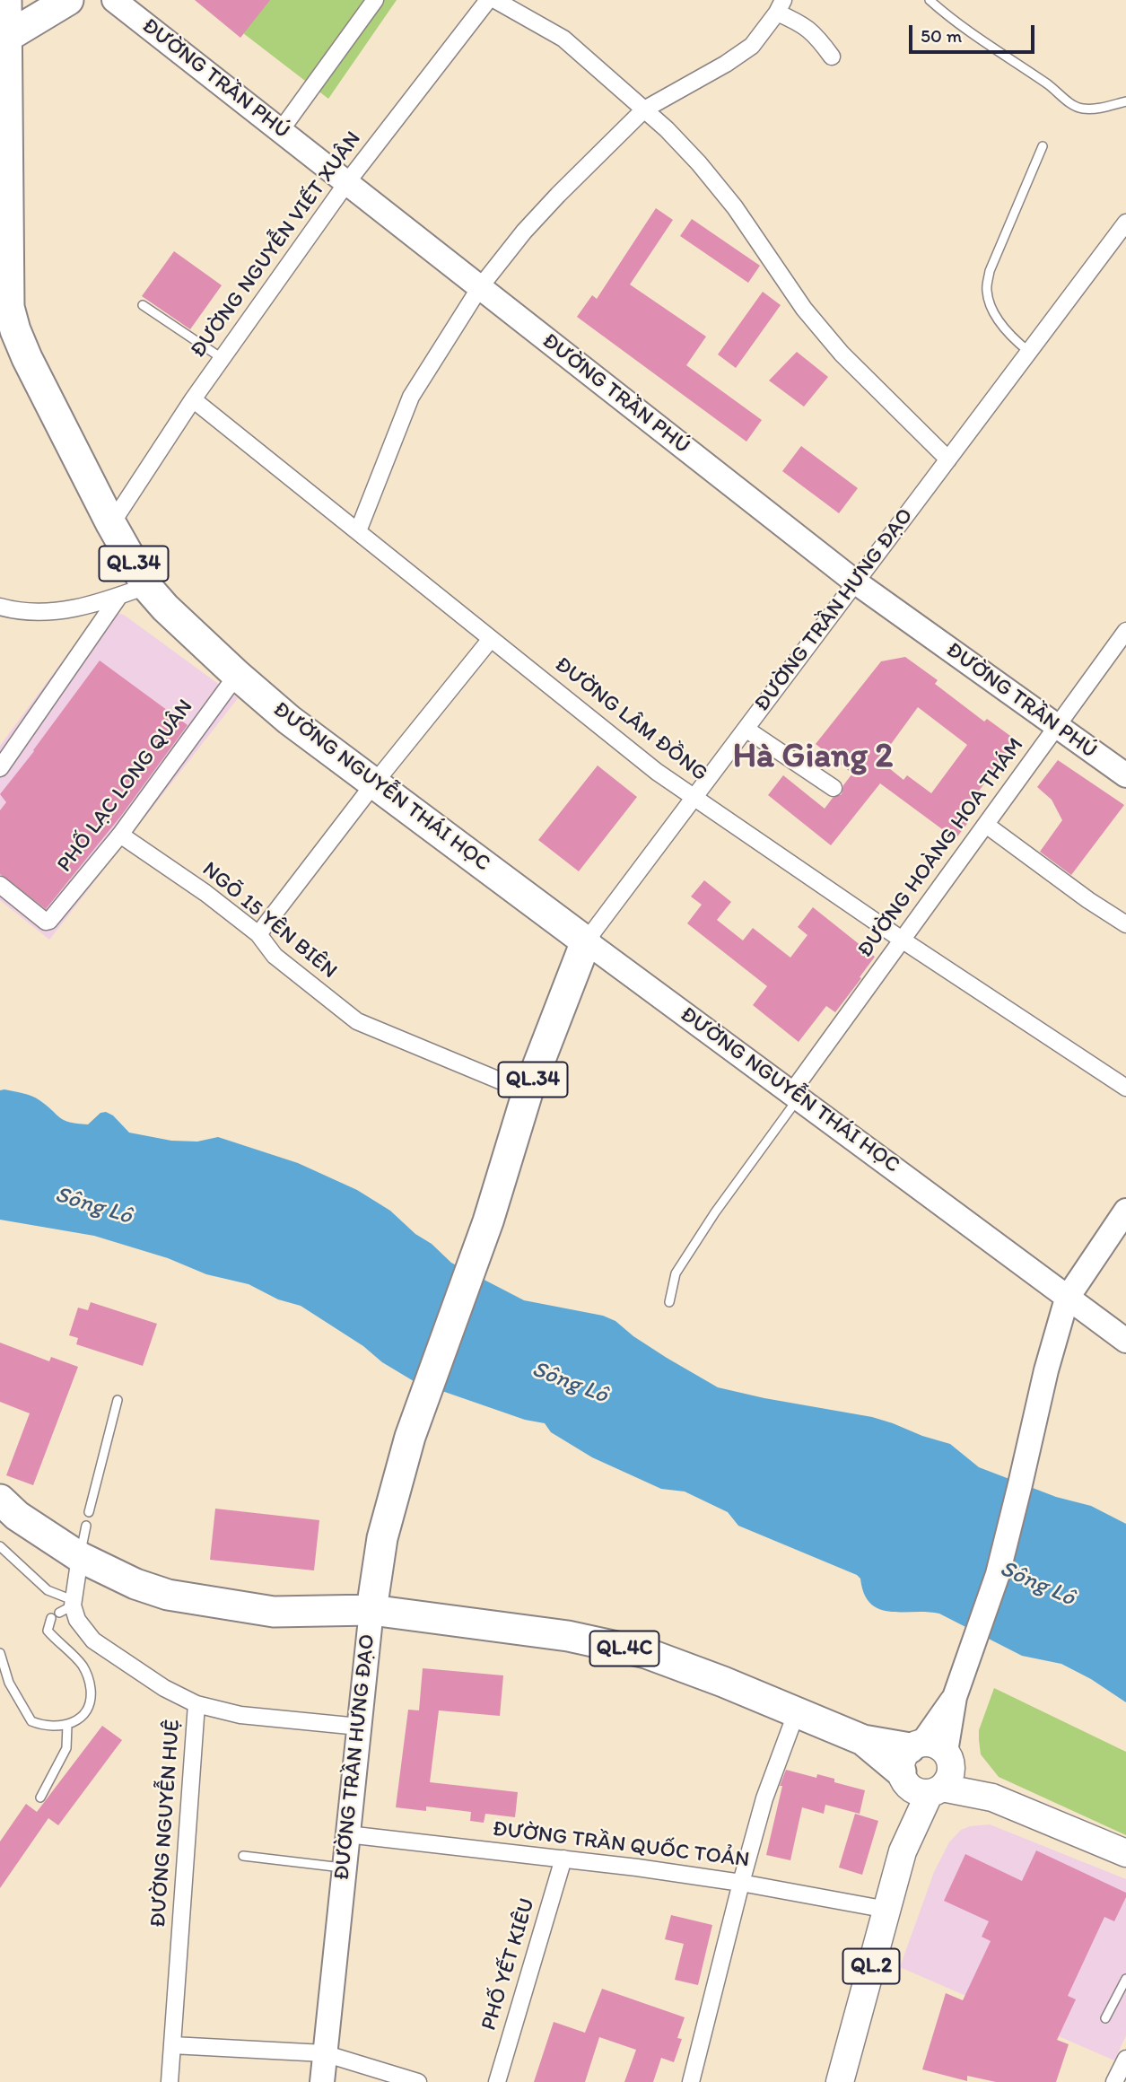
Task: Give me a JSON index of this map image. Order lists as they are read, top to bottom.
{
  "streets": {
    "highway": [
      "QL.34",
      "ĐƯỜNG TRẦN HƯNG ĐẠO",
      "ĐƯỜNG NGUYỄN THÁI HỌC",
      "QL.4C"
    ],
    "main road": ["ĐƯỜNG TRẦN PHÚ", "QL.2"],
    "street": [
      "ĐƯỜNG NGUYỄN VIẾT XUÂN",
      "ĐƯỜNG LÂM ĐỒNG",
      "PHỐ LẠC LONG QUÂN",
      "ĐƯỜNG HOÀNG HOA THÁM",
      "NGÕ 15 YÊN BIÊN",
      "ĐƯỜNG NGUYỄN HUỆ",
      "ĐƯỜNG TRẦN QUỐC TOẢN",
      "PHỐ YẾT KIÊU"
    ]
  },
  "crossings": [
    ["ĐƯỜNG TRẦN PHÚ", "ĐƯỜNG NGUYỄN VIẾT XUÂN"],
    ["ĐƯỜNG TRẦN PHÚ", "ĐƯỜNG TRẦN HƯNG ĐẠO"],
    ["ĐƯỜNG TRẦN PHÚ", "ĐƯỜNG HOÀNG HOA THÁM"],
    ["ĐƯỜNG NGUYỄN VIẾT XUÂN", "ĐƯỜNG LÂM ĐỒNG"],
    ["ĐƯỜNG NGUYỄN VIẾT XUÂN", "ĐƯỜNG NGUYỄN THÁI HỌC"],
    ["ĐƯỜNG TRẦN HƯNG ĐẠO", "ĐƯỜNG LÂM ĐỒNG"],
    ["ĐƯỜNG TRẦN HƯNG ĐẠO", "ĐƯỜNG NGUYỄN THÁI HỌC"],
    ["ĐƯỜNG TRẦN HƯNG ĐẠO", "NGÕ 15 YÊN BIÊN"],
    ["ĐƯỜNG TRẦN HƯNG ĐẠO", "QL.4C"],
    ["ĐƯỜNG TRẦN HƯNG ĐẠO", "ĐƯỜNG TRẦN QUỐC TOẢN"],
    ["ĐƯỜNG LÂM ĐỒNG", "ĐƯỜNG HOÀNG HOA THÁM"],
    ["PHỐ LẠC LONG QUÂN", "ĐƯỜNG NGUYỄN THÁI HỌC"],
    ["PHỐ LẠC LONG QUÂN", "NGÕ 15 YÊN BIÊN"],
    ["ĐƯỜNG NGUYỄN THÁI HỌC", "ĐƯỜNG HOÀNG HOA THÁM"],
    ["QL.4C", "QL.2"],
    ["ĐƯỜNG TRẦN QUỐC TOẢN", "PHỐ YẾT KIÊU"],
    ["ĐƯỜNG TRẦN QUỐC TOẢN", "QL.2"]
  ],
  "districts": ["Hà Giang 2"],
  "water": ["Sông Lô"],
  "scale_bar": "50 m"
}
